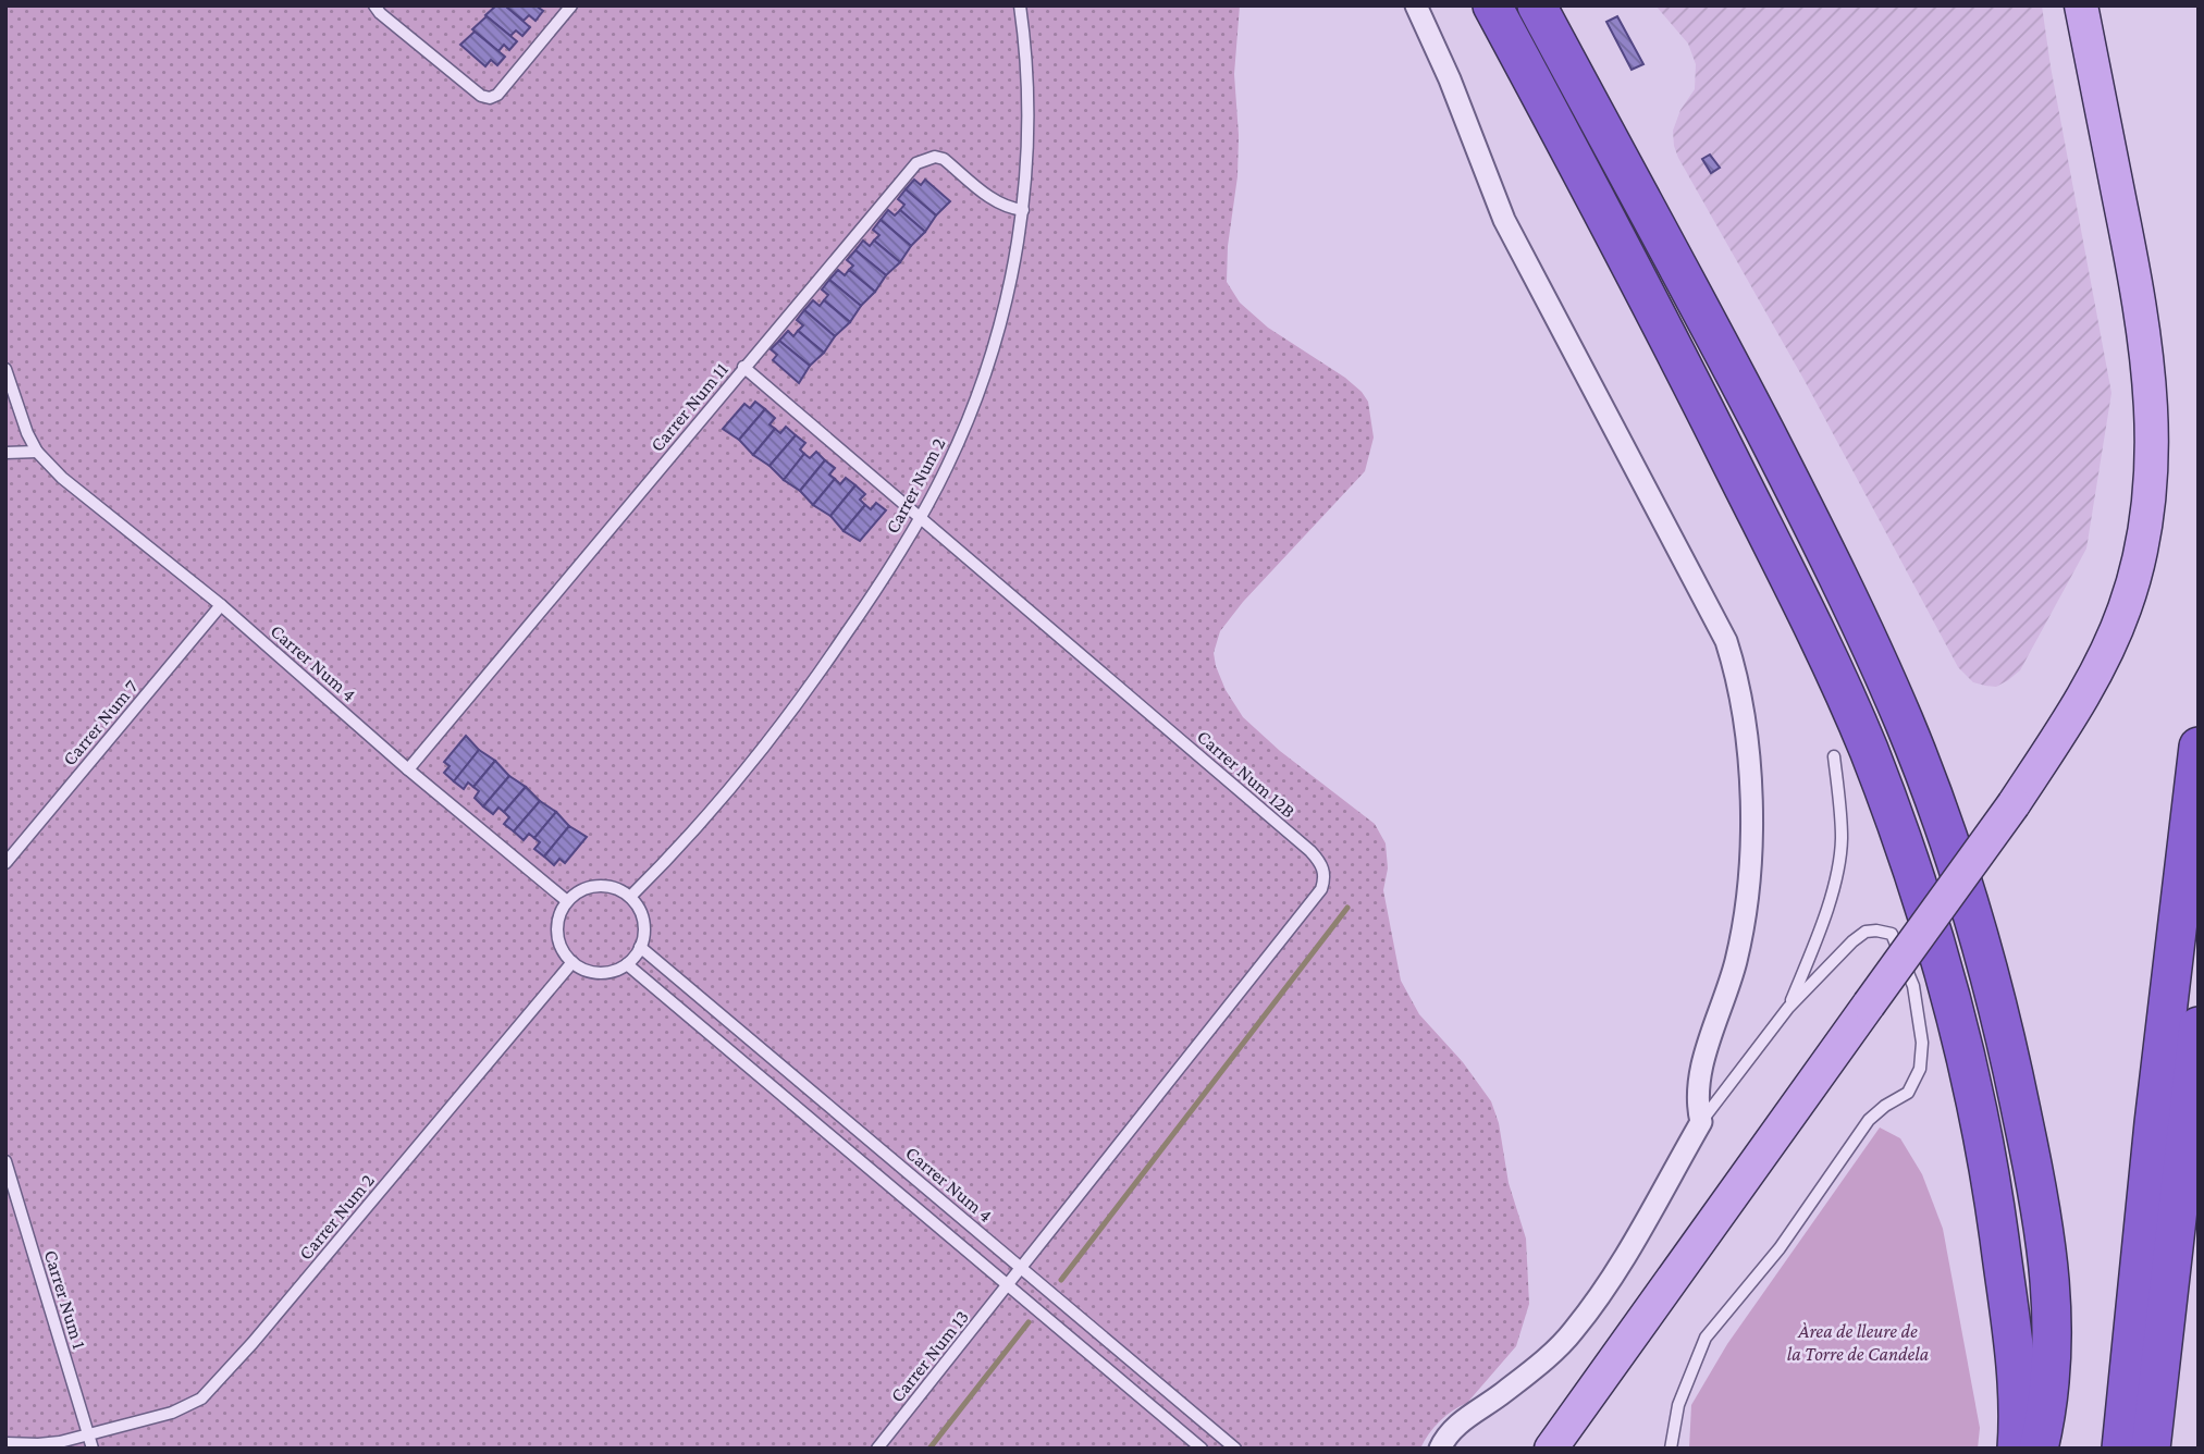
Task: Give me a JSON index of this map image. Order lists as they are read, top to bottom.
{
  "streets": {
    "lane": [
      "Carrer Num 11",
      "Carrer Num 2",
      "Carrer Num 4",
      "Carrer Num 7",
      "Carrer Num 12B",
      "Carrer Num 1",
      "Carrer Num 13"
    ]
  },
  "crossings": [
    ["Carrer Num 11", "Carrer Num 2"],
    ["Carrer Num 11", "Carrer Num 4"],
    ["Carrer Num 11", "Carrer Num 12B"],
    ["Carrer Num 2", "Carrer Num 4"],
    ["Carrer Num 2", "Carrer Num 12B"],
    ["Carrer Num 2", "Carrer Num 1"],
    ["Carrer Num 4", "Carrer Num 7"],
    ["Carrer Num 4", "Carrer Num 12B"],
    ["Carrer Num 4", "Carrer Num 13"],
    ["Carrer Num 12B", "Carrer Num 13"]
  ],
  "parks": ["Àrea de lleure de la Torre de Candela"]
}
